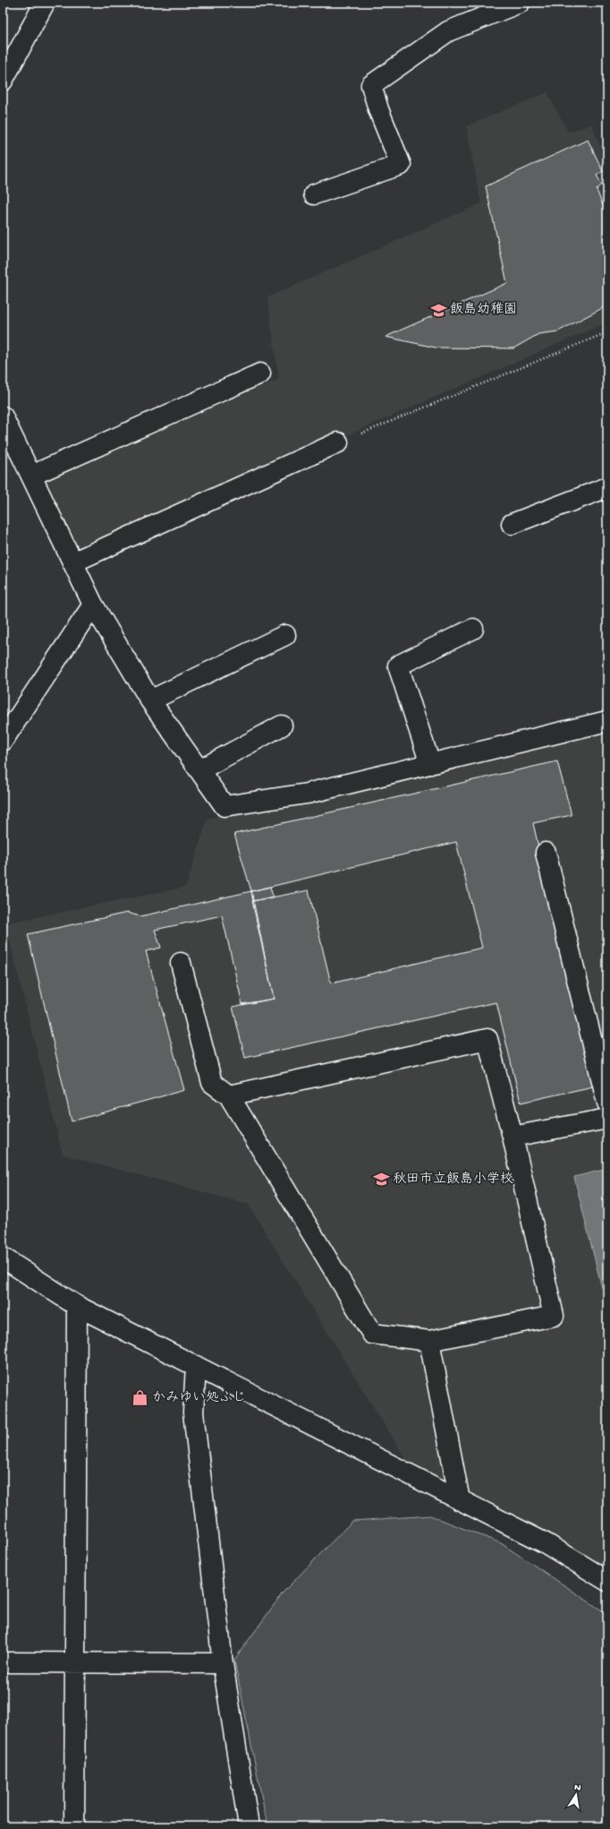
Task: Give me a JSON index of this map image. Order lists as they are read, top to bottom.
{
  "places": {
    "school or university": ["飯島幼稚園", "秋田市立飯島小学校"],
    "shop": ["かみゆい処ふじ"]
  },
  "north": "top"
}
